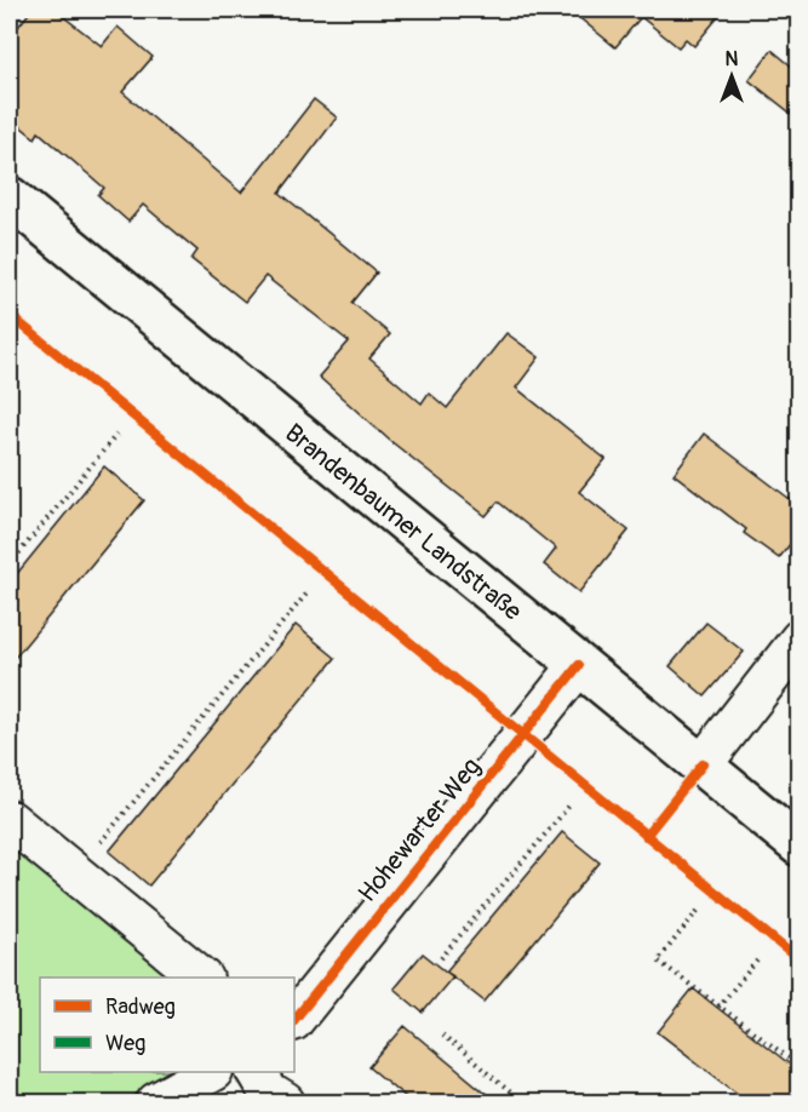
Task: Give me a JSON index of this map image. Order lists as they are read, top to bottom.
{
  "streets": {
    "main road": ["Brandenbaumer Landstraße"],
    "street": ["Hohewarter Weg"]
  },
  "crossings": [
    ["Brandenbaumer Landstraße", "Hohewarter Weg"]
  ],
  "legend": ["Radweg", "Weg"],
  "north": "top"
}
